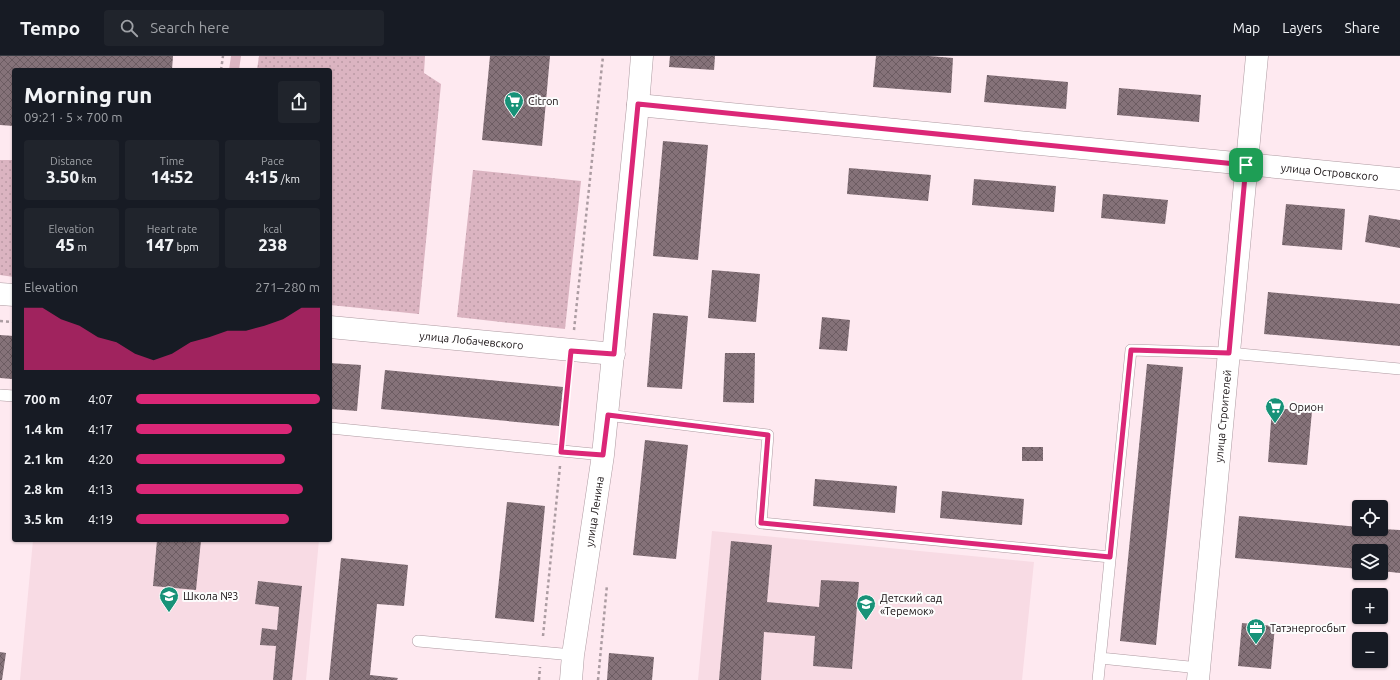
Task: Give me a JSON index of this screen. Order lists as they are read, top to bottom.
{
  "streets": {
    "street": [
      "улица Островского",
      "улица Лобачевского",
      "улица Строителей",
      "улица Ленина"
    ]
  },
  "crossings": [
    ["улица Островского", "улица Строителей"],
    ["улица Островского", "улица Ленина"],
    ["улица Лобачевского", "улица Ленина"]
  ],
  "places": {
    "supermarket": ["Citron", "Орион"],
    "school or university": ["Школа №3", "Детский сад «Теремок»"],
    "office": ["Татэнергосбыт"]
  },
  "page": {
    "header": "Tempo",
    "search": "Search here",
    "nav": ["Map", "Layers", "Share"],
    "heading": ["Morning run", "09:21 · 5 × 700 m"],
    "stats": [
      ["Distance", "3.50 km"],
      ["Time", "14:52"],
      ["Pace", "4:15 /km"],
      ["Elevation", "45 m"],
      ["Heart rate", "147 bpm"],
      ["kcal", "238"]
    ],
    "chart": ["Elevation", "271–280 m"],
    "list": [
      {
        "name": "700 m",
        "note": "4:07"
      },
      {
        "name": "1.4 km",
        "note": "4:17"
      },
      {
        "name": "2.1 km",
        "note": "4:20"
      },
      {
        "name": "2.8 km",
        "note": "4:13"
      },
      {
        "name": "3.5 km",
        "note": "4:19"
      }
    ],
    "map_buttons": ["+", "−"]
  }
}
